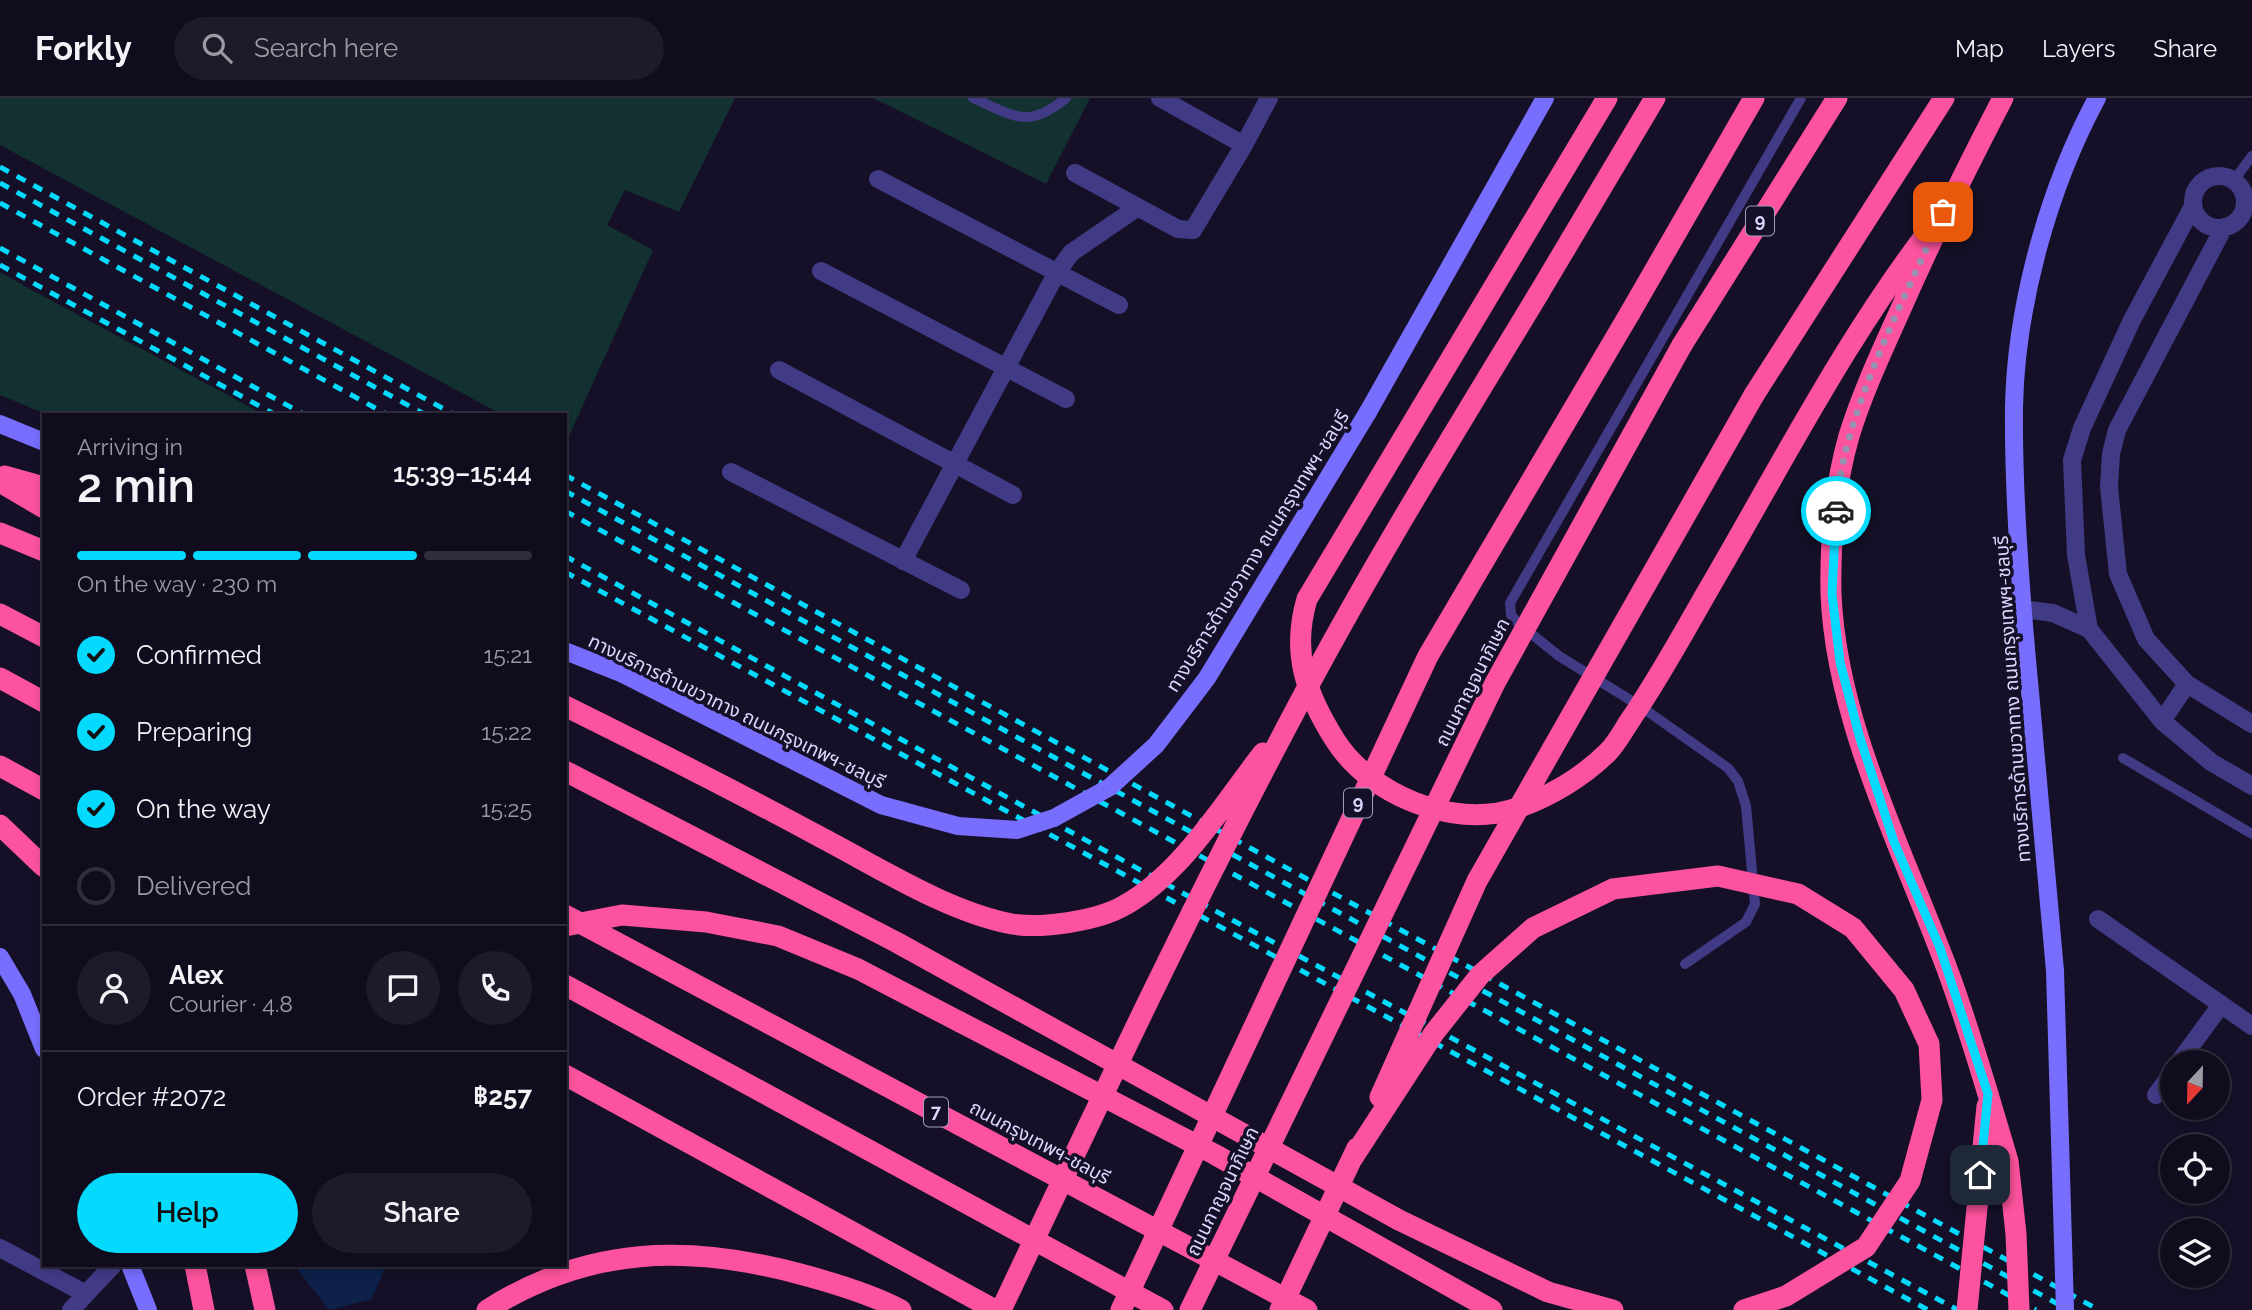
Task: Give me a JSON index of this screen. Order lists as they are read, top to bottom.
{
  "streets": {
    "highway": [
      "9",
      "ถนนกาญจนาภิเษก",
      "7",
      "ถนนกรุงเทพฯ-ชลบุรี"
    ],
    "main road": ["ทางบริการด้านขวาทาง ถนนกรุงเทพฯ-ชลบุรี"]
  },
  "north": "bottom",
  "page": {
    "header": "Forkly",
    "search": "Search here",
    "nav": ["Map", "Layers", "Share"],
    "heading": ["2 min", "Arriving in", "15:39–15:44"],
    "panel": [
      "Alex",
      "Courier · 4.8",
      "Order #2072",
      "฿257"
    ],
    "bar": "On the way · 230 m",
    "list": [
      ["Confirmed", "15:21"],
      ["Preparing", "15:22"],
      ["On the way", "15:25"],
      "Delivered"
    ],
    "buttons": ["Help", "Share"]
  }
}
